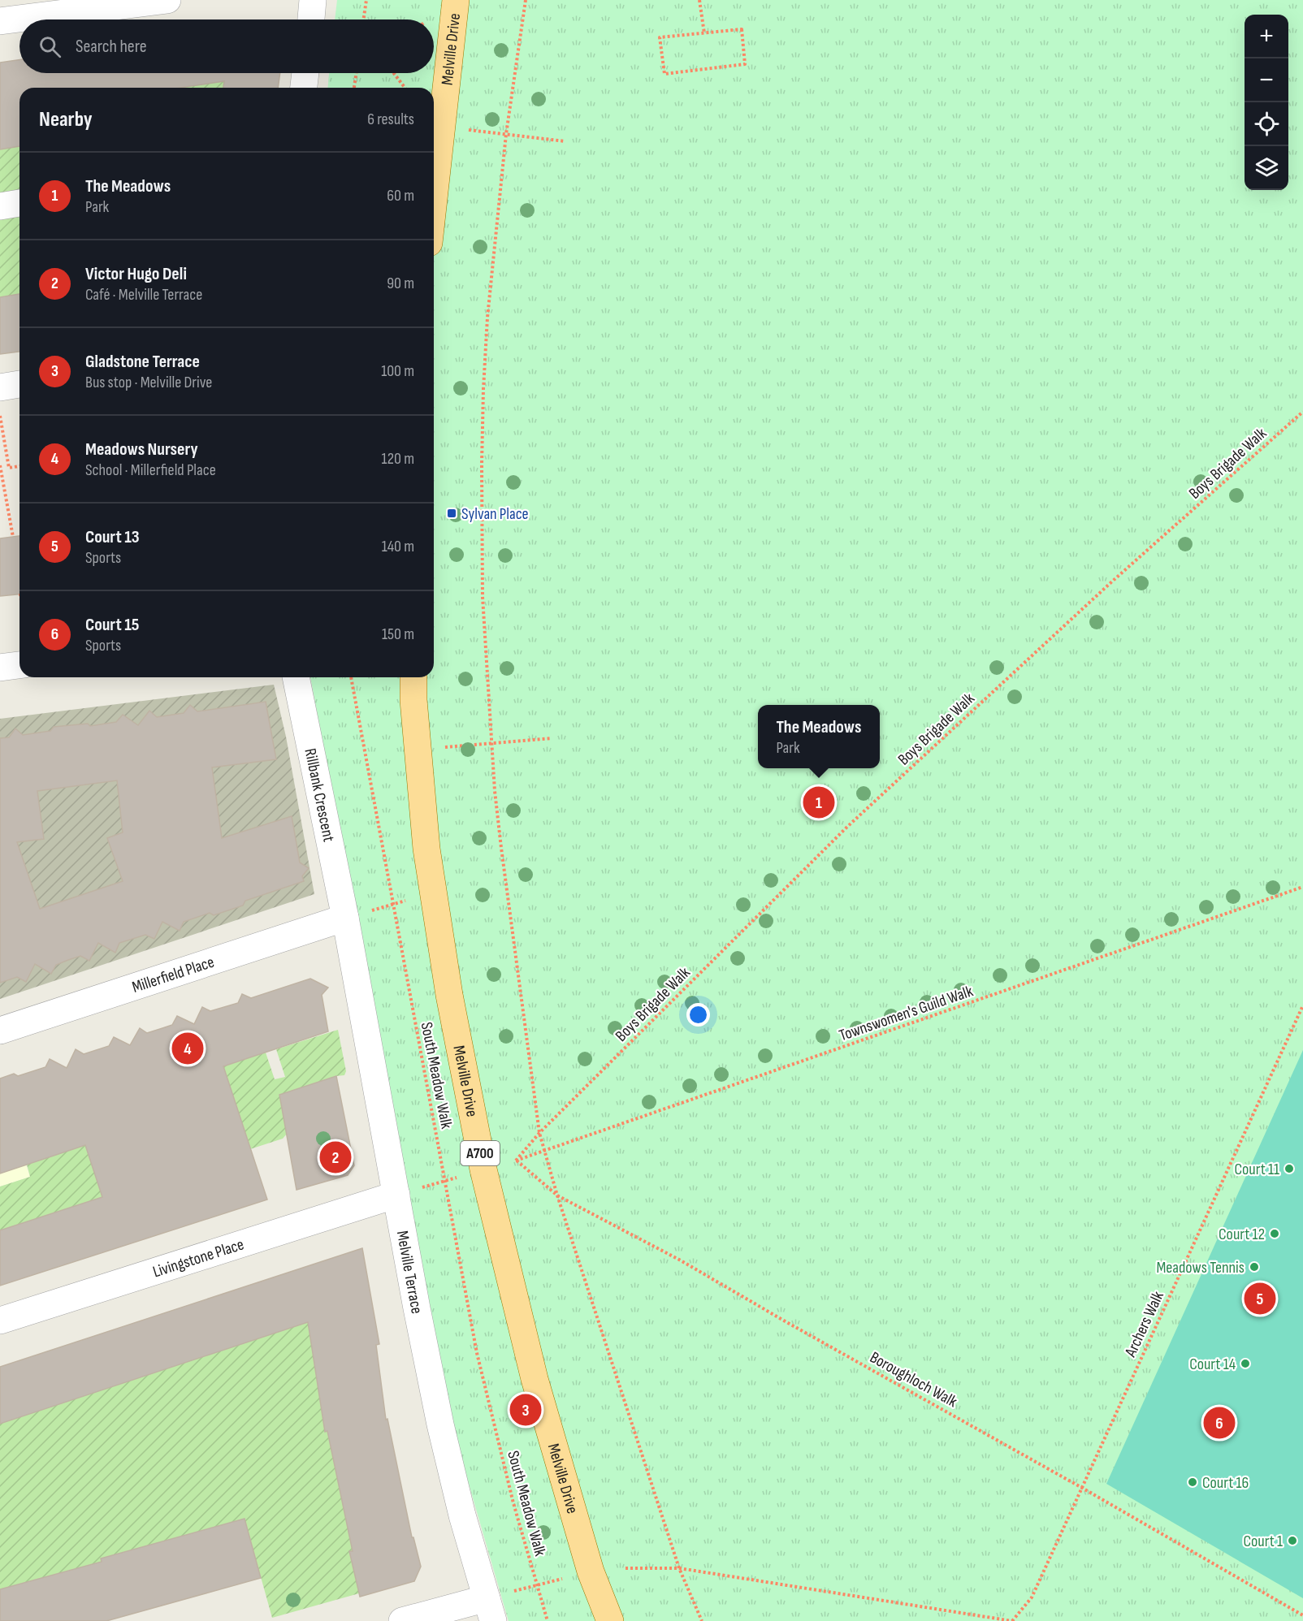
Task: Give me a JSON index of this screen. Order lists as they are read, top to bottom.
{
  "streets": {
    "main road": ["Melville Drive", "A700"],
    "street": [
      "Rillbank Crescent",
      "Millerfield Place",
      "Livingstone Place",
      "Melville Terrace"
    ],
    "path": [
      "Boys Brigade Walk",
      "Townswomen's Guild Walk",
      "South Meadow Walk",
      "Archers Walk",
      "Boroughloch Walk"
    ]
  },
  "crossings": [
    ["Boys Brigade Walk", "Townswomen's Guild Walk"],
    ["Boys Brigade Walk", "Boroughloch Walk"],
    ["Rillbank Crescent", "Millerfield Place"],
    ["Rillbank Crescent", "Melville Terrace"],
    ["Millerfield Place", "Melville Terrace"],
    ["Townswomen's Guild Walk", "Boroughloch Walk"],
    ["Livingstone Place", "Melville Terrace"],
    ["Archers Walk", "Boroughloch Walk"]
  ],
  "places": {
    "transit": ["Sylvan Place"],
    "other": [
      "Court 11",
      "Court 12",
      "Meadows Tennis",
      "Court 14",
      "Court 16",
      "Court 1"
    ]
  },
  "page": {
    "map_buttons": ["+", "−"],
    "search": "Search here",
    "heading": ["Nearby", "6 results"],
    "list": [
      {
        "mark": "1",
        "name": "The Meadows",
        "note": "Park",
        "value": "60 m"
      },
      {
        "mark": "2",
        "name": "Victor Hugo Deli",
        "note": "Café · Melville Terrace",
        "value": "90 m"
      },
      {
        "mark": "3",
        "name": "Gladstone Terrace",
        "note": "Bus stop · Melville Drive",
        "value": "100 m"
      },
      {
        "mark": "4",
        "name": "Meadows Nursery",
        "note": "School · Millerfield Place",
        "value": "120 m"
      },
      {
        "mark": "5",
        "name": "Court 13",
        "note": "Sports",
        "value": "140 m"
      },
      {
        "mark": "6",
        "name": "Court 15",
        "note": "Sports",
        "value": "150 m"
      }
    ],
    "popup": ["The Meadows", "Park"],
    "pins": [
      "1",
      "4",
      "2",
      "5",
      "3",
      "6"
    ]
  }
}
